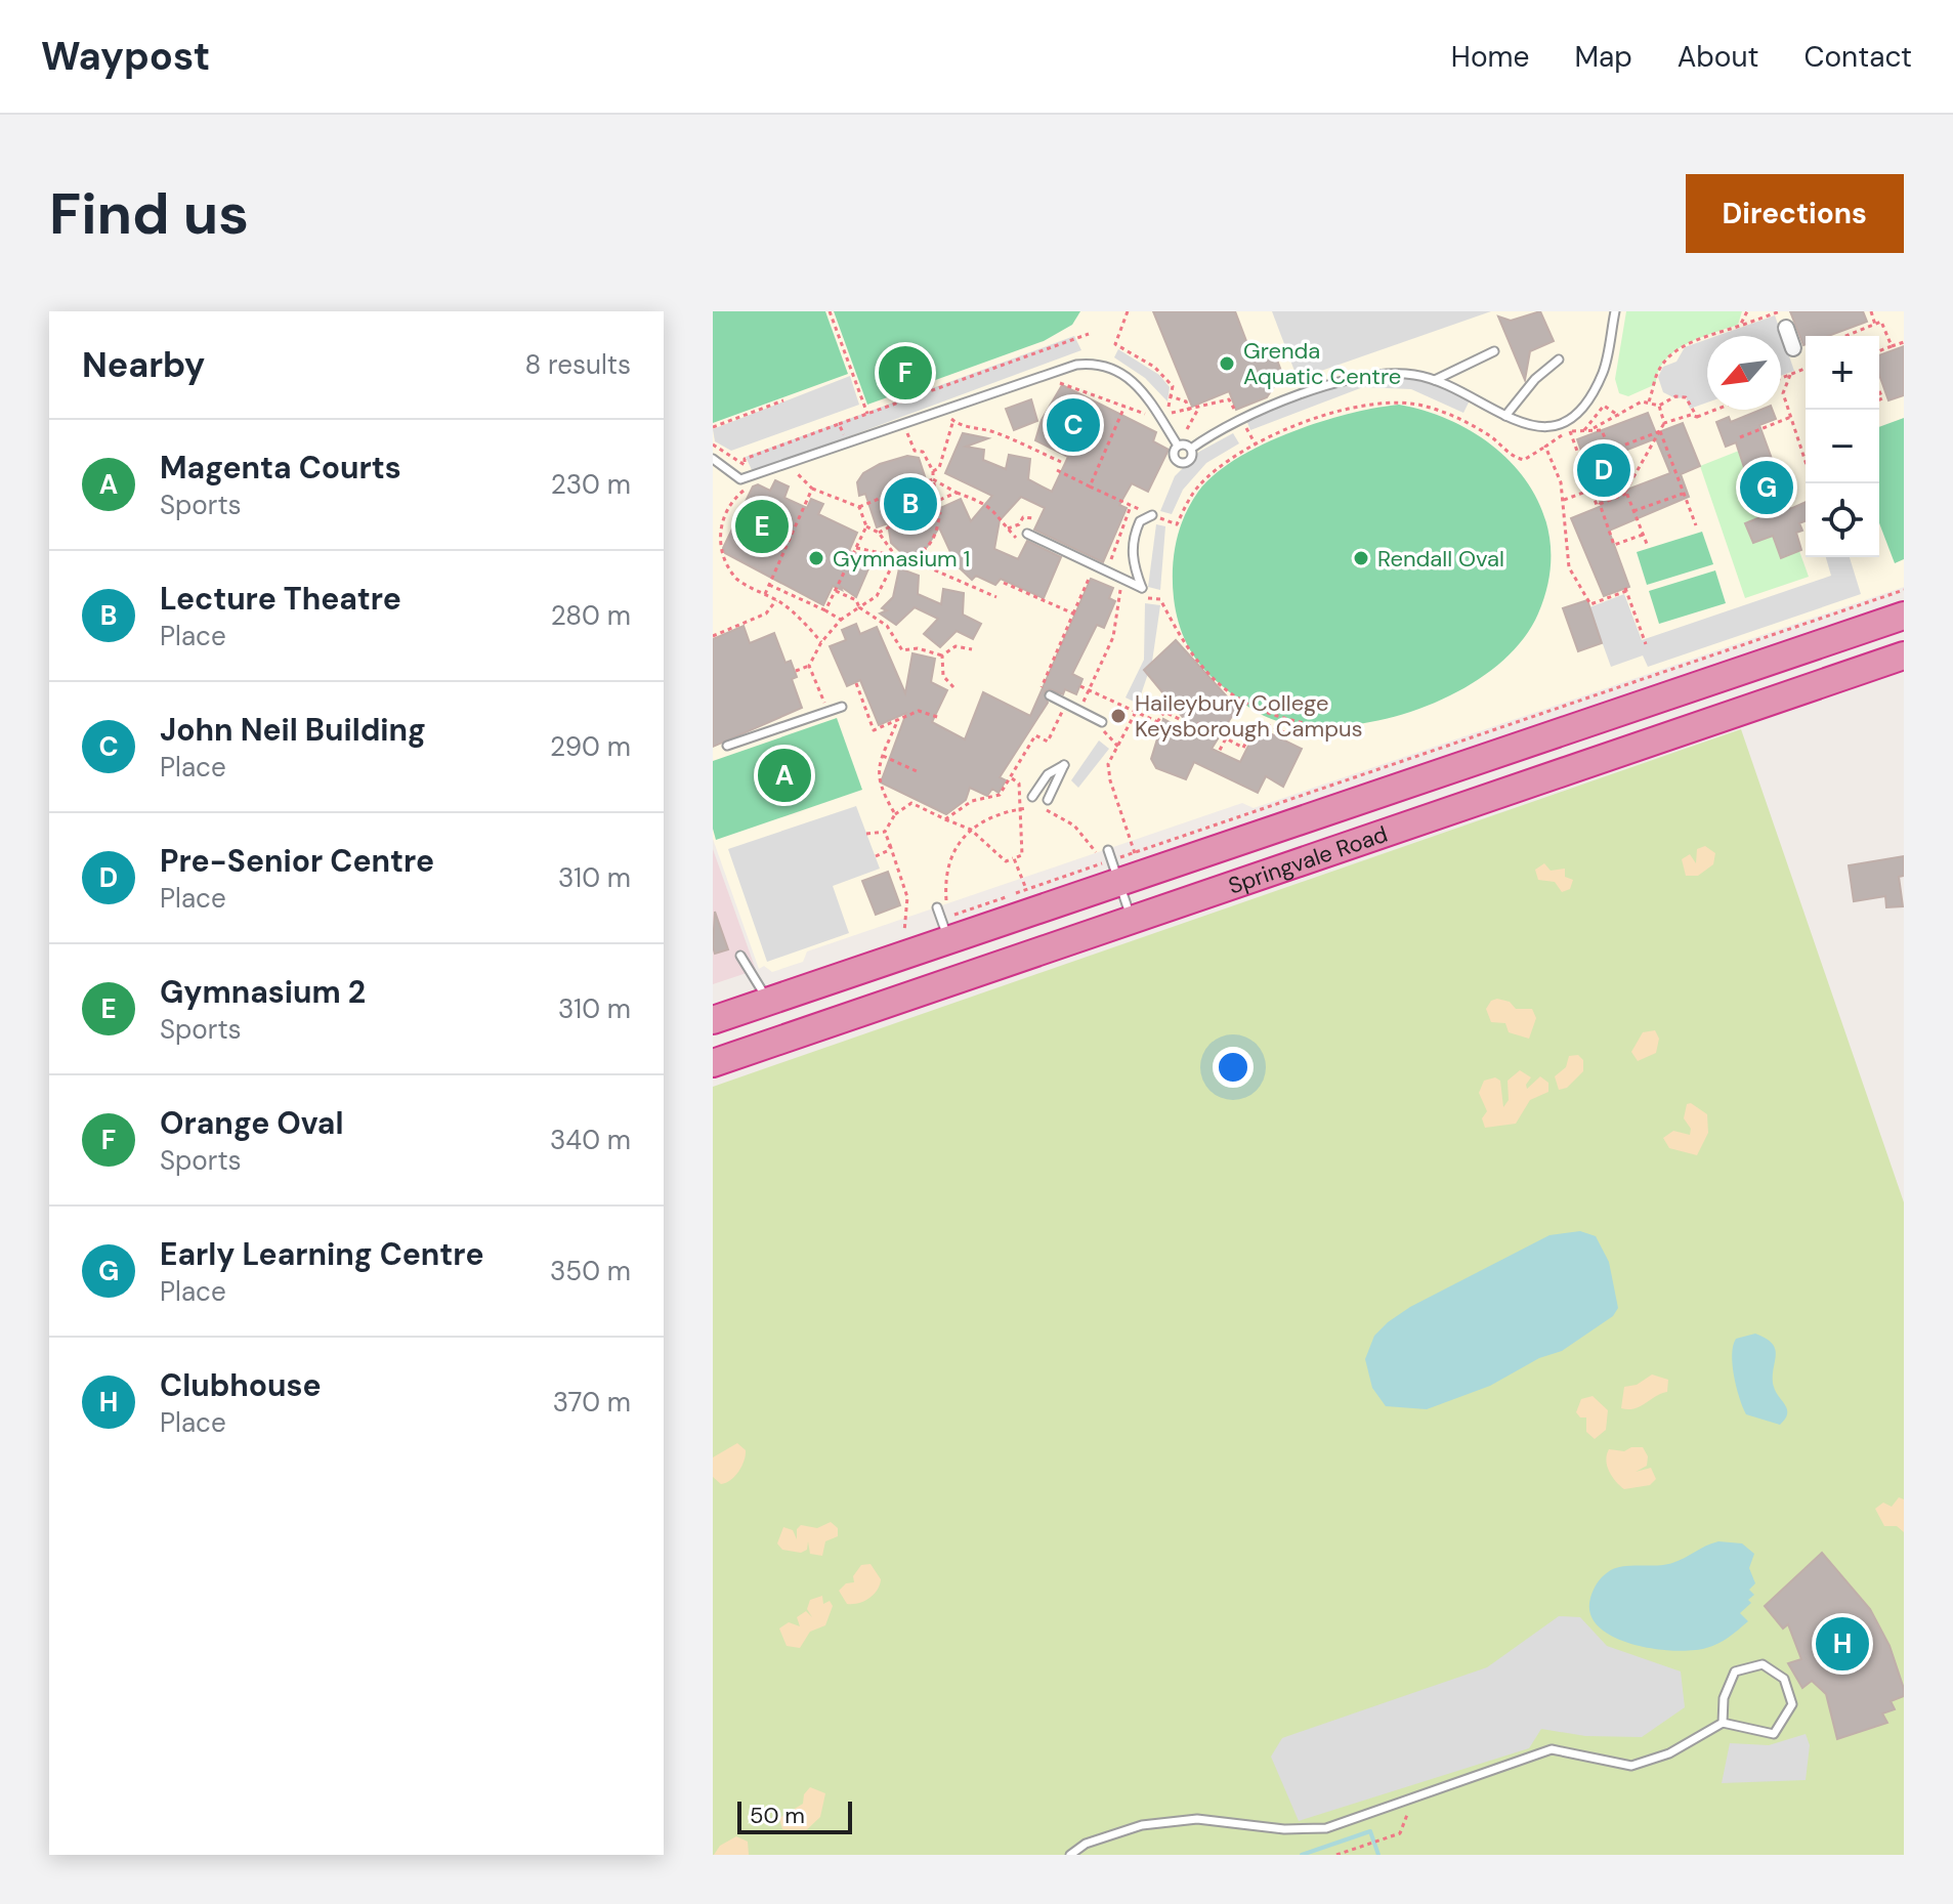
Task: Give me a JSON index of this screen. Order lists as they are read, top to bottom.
{
  "streets": {
    "highway": ["Springvale Road"]
  },
  "places": [
    "Grenda Aquatic Centre",
    "Gymnasium 1",
    "Rendall Oval",
    "Haileybury College Keysborough Campus"
  ],
  "scale_bar": "50 m",
  "north": "bottom left",
  "page": {
    "header": "Waypost",
    "nav": [
      "Home",
      "Map",
      "About",
      "Contact"
    ],
    "buttons": "Directions",
    "title": "Find us",
    "heading": ["Nearby", "8 results"],
    "map_buttons": ["+", "−"],
    "pins": [
      "F",
      "C",
      "D",
      "G",
      "B",
      "E",
      "A",
      "H"
    ],
    "list": [
      {
        "mark": "A",
        "name": "Magenta Courts",
        "note": "Sports",
        "value": "230 m"
      },
      {
        "mark": "B",
        "name": "Lecture Theatre",
        "note": "Place",
        "value": "280 m"
      },
      {
        "mark": "C",
        "name": "John Neil Building",
        "note": "Place",
        "value": "290 m"
      },
      {
        "mark": "D",
        "name": "Pre-Senior Centre",
        "note": "Place",
        "value": "310 m"
      },
      {
        "mark": "E",
        "name": "Gymnasium 2",
        "note": "Sports",
        "value": "310 m"
      },
      {
        "mark": "F",
        "name": "Orange Oval",
        "note": "Sports",
        "value": "340 m"
      },
      {
        "mark": "G",
        "name": "Early Learning Centre",
        "note": "Place",
        "value": "350 m"
      },
      {
        "mark": "H",
        "name": "Clubhouse",
        "note": "Place",
        "value": "370 m"
      }
    ],
    "scale": "50 m"
  }
}
